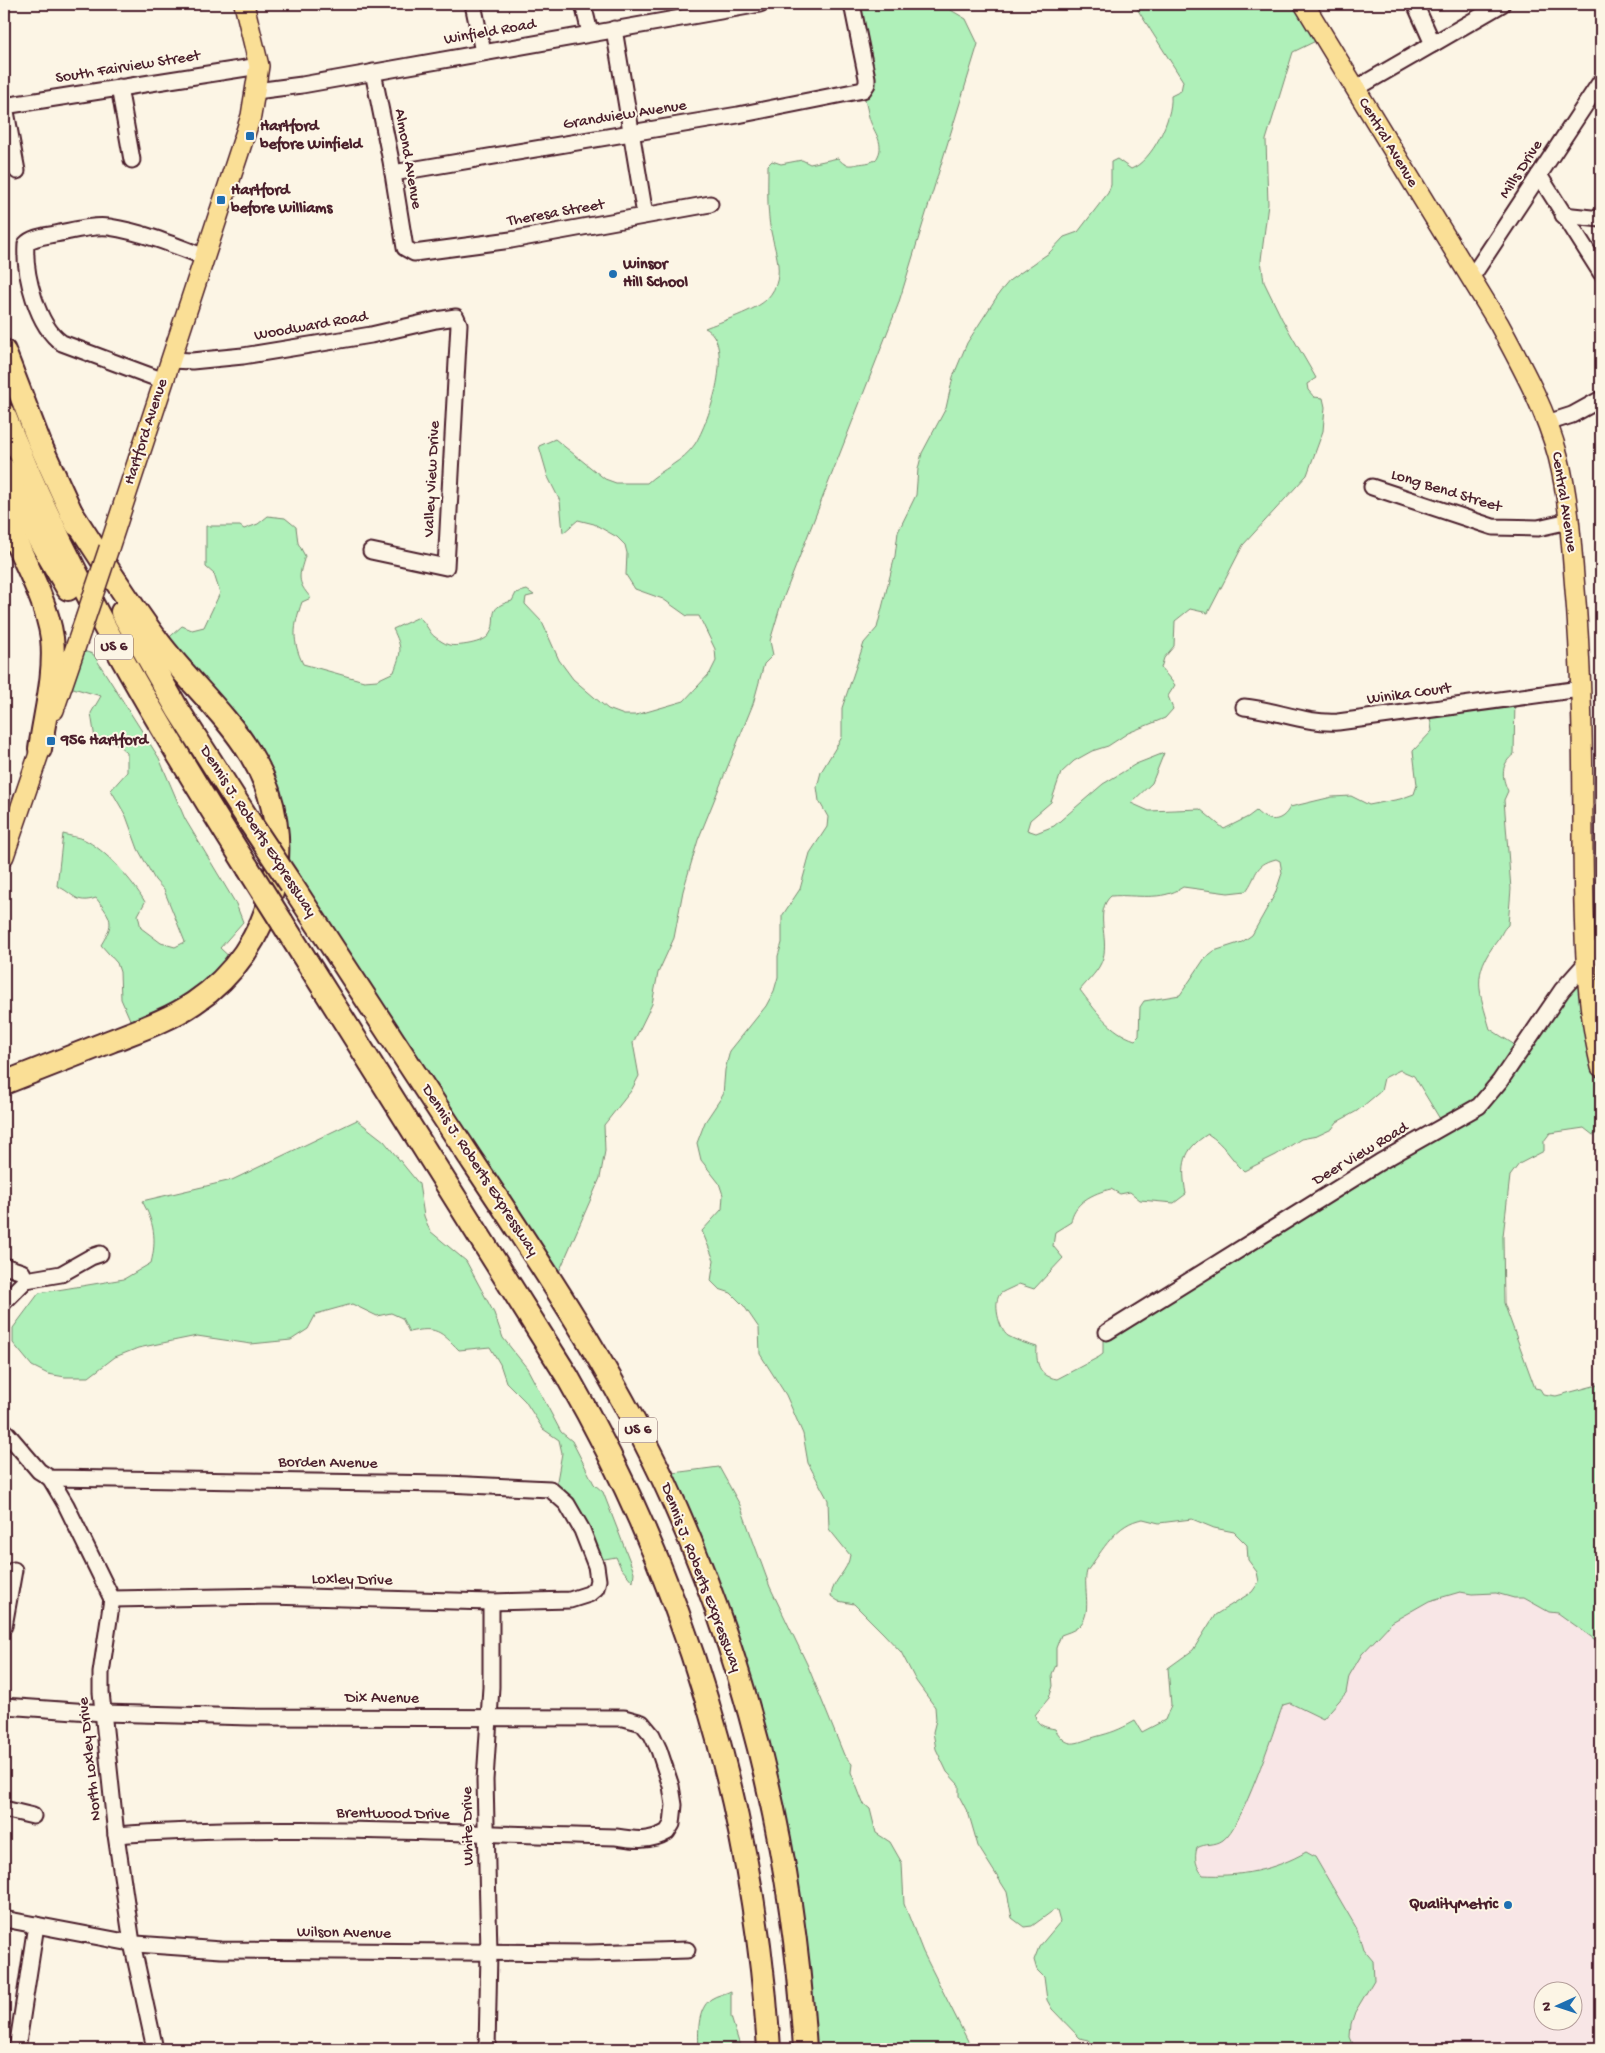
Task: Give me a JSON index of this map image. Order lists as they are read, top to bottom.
{
  "streets": {
    "highway": ["US 6", "Dennis J. Roberts Expressway"],
    "main road": ["Central Avenue", "Hartford Avenue"],
    "street": [
      "Winfield Road",
      "South Fairview Street",
      "Grandview Avenue",
      "Almond Avenue",
      "Mills Drive",
      "Theresa Street",
      "Woodward Road",
      "Valley View Drive",
      "Long Bend Street",
      "Winika Court",
      "Deer View Road",
      "Borden Avenue",
      "Loxley Drive",
      "Dix Avenue",
      "North Loxley Drive",
      "Brentwood Drive",
      "White Drive",
      "Wilson Avenue"
    ]
  },
  "crossings": [
    ["Winfield Road", "Almond Avenue"],
    ["Winfield Road", "Hartford Avenue"],
    ["South Fairview Street", "Hartford Avenue"],
    ["Grandview Avenue", "Almond Avenue"],
    ["Central Avenue", "Mills Drive"],
    ["Central Avenue", "Long Bend Street"],
    ["Central Avenue", "Winika Court"],
    ["Central Avenue", "Deer View Road"],
    ["Almond Avenue", "Theresa Street"],
    ["Woodward Road", "Hartford Avenue"],
    ["Woodward Road", "Valley View Drive"],
    ["Borden Avenue", "Loxley Drive"],
    ["Loxley Drive", "North Loxley Drive"],
    ["Loxley Drive", "White Drive"],
    ["Dix Avenue", "North Loxley Drive"],
    ["Dix Avenue", "Brentwood Drive"],
    ["Dix Avenue", "White Drive"],
    ["North Loxley Drive", "Brentwood Drive"],
    ["North Loxley Drive", "Wilson Avenue"],
    ["Brentwood Drive", "White Drive"],
    ["White Drive", "Wilson Avenue"]
  ],
  "places": {
    "transit": ["Hartford before Winfield", "Hartford before Williams", "956 Hartford"],
    "other": ["Winsor Hill School", "QualityMetric"]
  },
  "north": "left"
}
